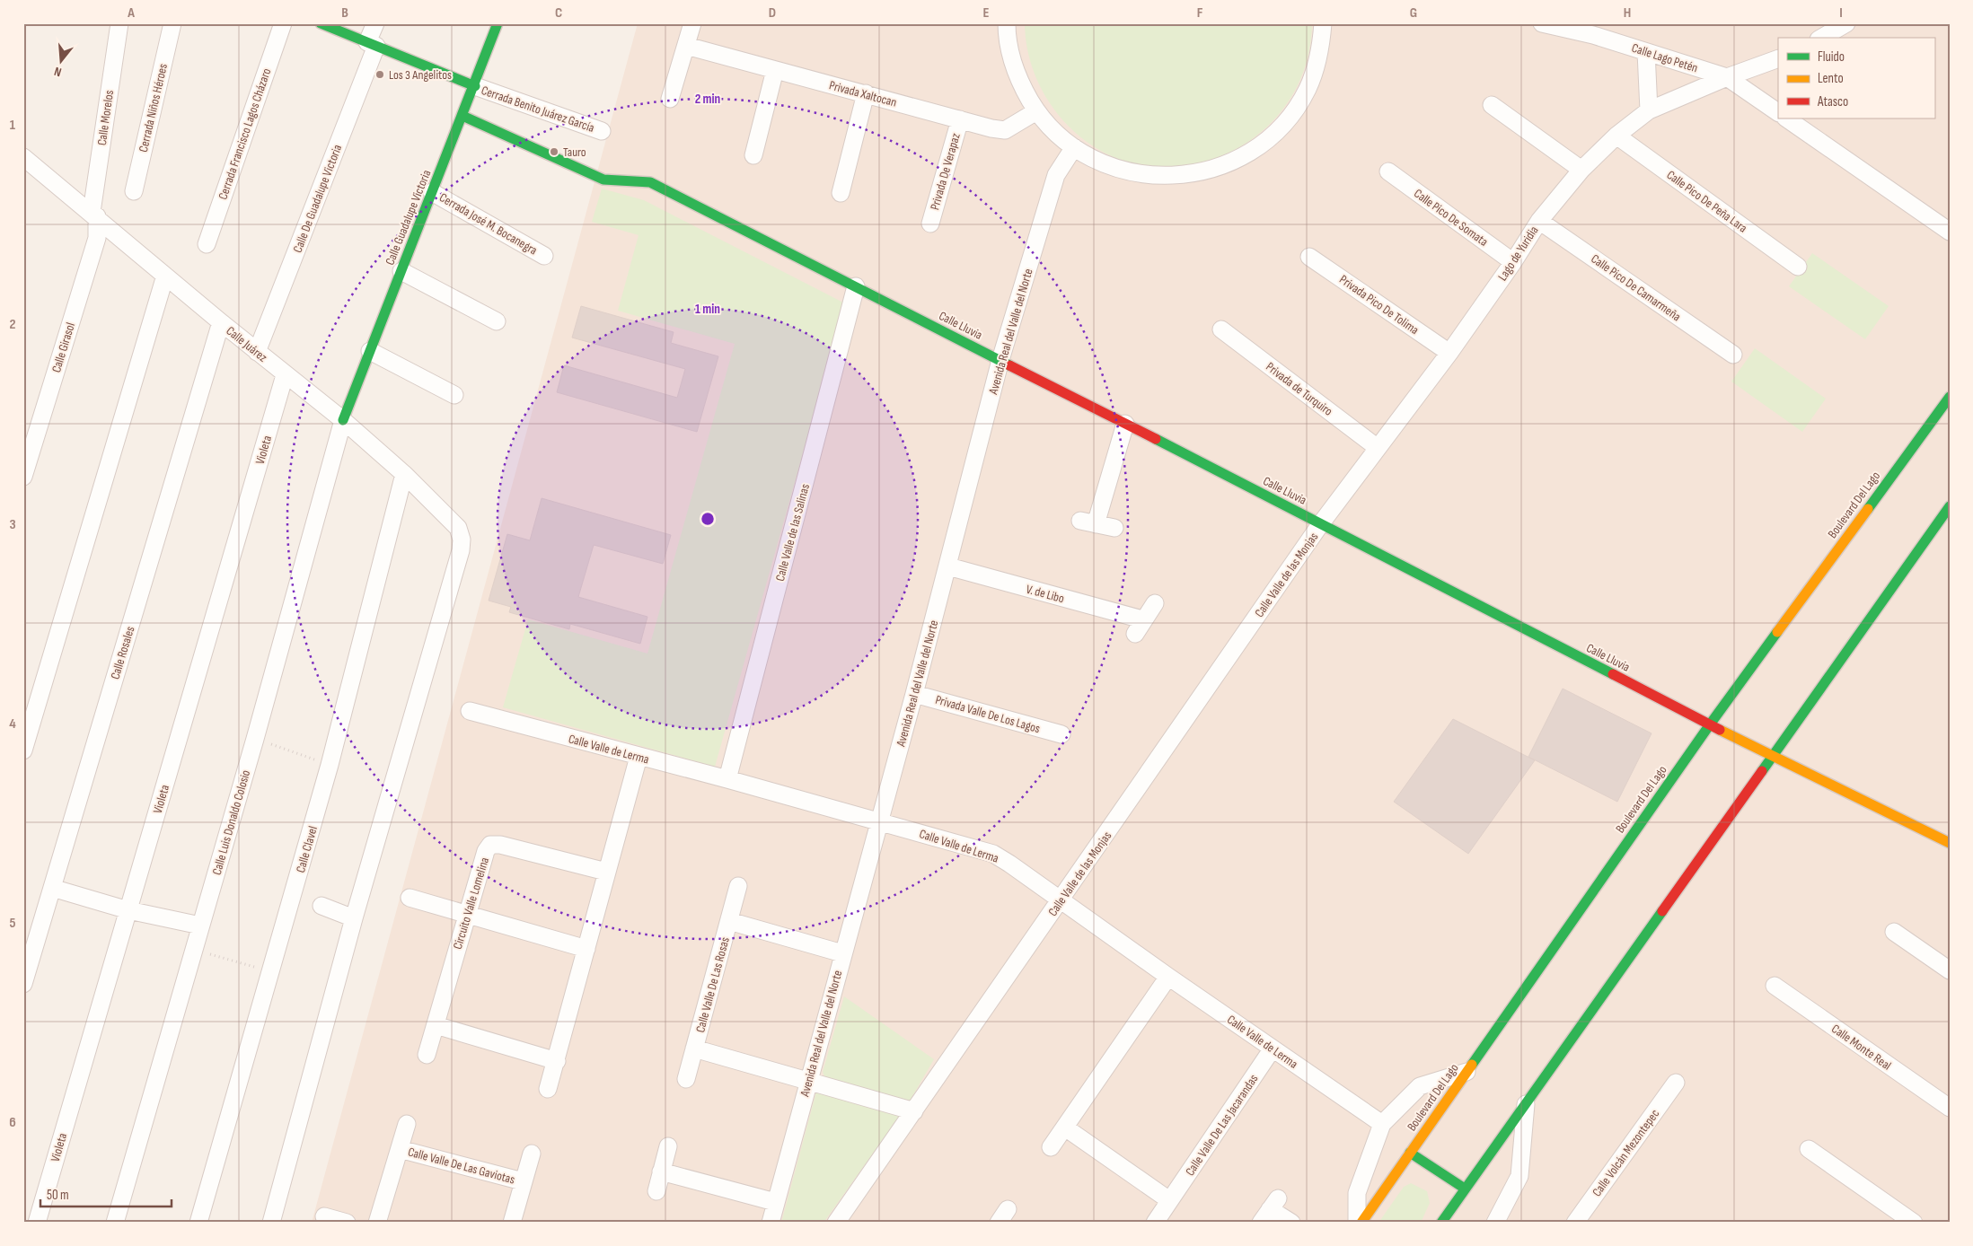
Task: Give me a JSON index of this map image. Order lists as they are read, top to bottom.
{
  "streets": {
    "street": [
      "Calle Lago Petén",
      "Privada Xaltocan",
      "Cerrada Niños Héroes",
      "Cerrada Benito Juárez García",
      "Calle Morelos",
      "Cerrada Francisco Lagos Cházaro",
      "Privada De Verapaz",
      "Calle De Guadalupe Victoria",
      "Calle Pico De Peña Lara",
      "Calle Guadalupe Victoria",
      "Calle Pico De Somata",
      "Cerrada José M. Bocanegra",
      "Lago de Yuridia",
      "Calle Pico De Camarmeña",
      "Privada Pico De Tolima",
      "Calle Lluvia",
      "Avenida Real del Valle del Norte",
      "Calle Juárez",
      "Calle Girasol",
      "Privada de Turquiro",
      "Violeta",
      "Boulevard Del Lago",
      "Calle Valle de las Salinas",
      "Calle Valle de las Monjas",
      "V. de Libo",
      "Calle Rosales",
      "Privada Valle De Los Lagos",
      "Calle Valle de Lerma",
      "Calle Luis Donaldo Colosio",
      "Calle Clavel",
      "Circuito Valle Lomelina",
      "Calle Valle De Las Rosas",
      "Calle Monte Real",
      "Calle Valle De Las Jacarandas",
      "Calle Volcán Mezontepec",
      "Calle Valle De Las Gaviotas"
    ]
  },
  "crossings": [
    ["Calle Lago Petén", "Lago de Yuridia"],
    ["Privada Xaltocan", "Privada De Verapaz"],
    ["Cerrada Benito Juárez García", "Calle Guadalupe Victoria"],
    ["Calle Morelos", "Calle Juárez"],
    ["Calle Morelos", "Calle Girasol"],
    ["Calle De Guadalupe Victoria", "Calle Juárez"],
    ["Calle Pico De Peña Lara", "Lago de Yuridia"],
    ["Calle Guadalupe Victoria", "Cerrada José M. Bocanegra"],
    ["Calle Guadalupe Victoria", "Calle Lluvia"],
    ["Calle Guadalupe Victoria", "Calle Juárez"],
    ["Calle Guadalupe Victoria", "Calle Luis Donaldo Colosio"],
    ["Calle Pico De Somata", "Lago de Yuridia"],
    ["Lago de Yuridia", "Calle Pico De Camarmeña"],
    ["Lago de Yuridia", "Privada Pico De Tolima"],
    ["Lago de Yuridia", "Calle Lluvia"],
    ["Lago de Yuridia", "Privada de Turquiro"],
    ["Lago de Yuridia", "Calle Valle de las Monjas"],
    ["Calle Lluvia", "Avenida Real del Valle del Norte"],
    ["Calle Lluvia", "Boulevard Del Lago"],
    ["Calle Lluvia", "Calle Valle de las Salinas"],
    ["Calle Lluvia", "Calle Valle de las Monjas"],
    ["Avenida Real del Valle del Norte", "V. de Libo"],
    ["Avenida Real del Valle del Norte", "Privada Valle De Los Lagos"],
    ["Avenida Real del Valle del Norte", "Calle Valle de Lerma"],
    ["Avenida Real del Valle del Norte", "Calle Valle De Las Rosas"],
    ["Calle Juárez", "Calle Girasol"],
    ["Calle Juárez", "Violeta"],
    ["Calle Juárez", "Calle Rosales"],
    ["Calle Juárez", "Calle Luis Donaldo Colosio"],
    ["Calle Juárez", "Calle Clavel"],
    ["Calle Valle de las Salinas", "Calle Valle de Lerma"],
    ["Calle Valle de las Monjas", "Calle Valle de Lerma"],
    ["Calle Valle de las Monjas", "Calle Valle De Las Rosas"],
    ["Calle Valle de Lerma", "Calle Valle De Las Jacarandas"]
  ],
  "places": ["Los 3 Angelitos", "Tauro"],
  "legend": ["Fluido", "Lento", "Atasco"],
  "scale_bar": "50 m",
  "north": "bottom",
  "grid": {
    "columns": [
      "A",
      "B",
      "C",
      "D",
      "E",
      "F",
      "G",
      "H",
      "I"
    ],
    "rows": [
      "1",
      "2",
      "3",
      "4",
      "5",
      "6"
    ]
  },
  "rings": ["2 min", "1 min"]
}
